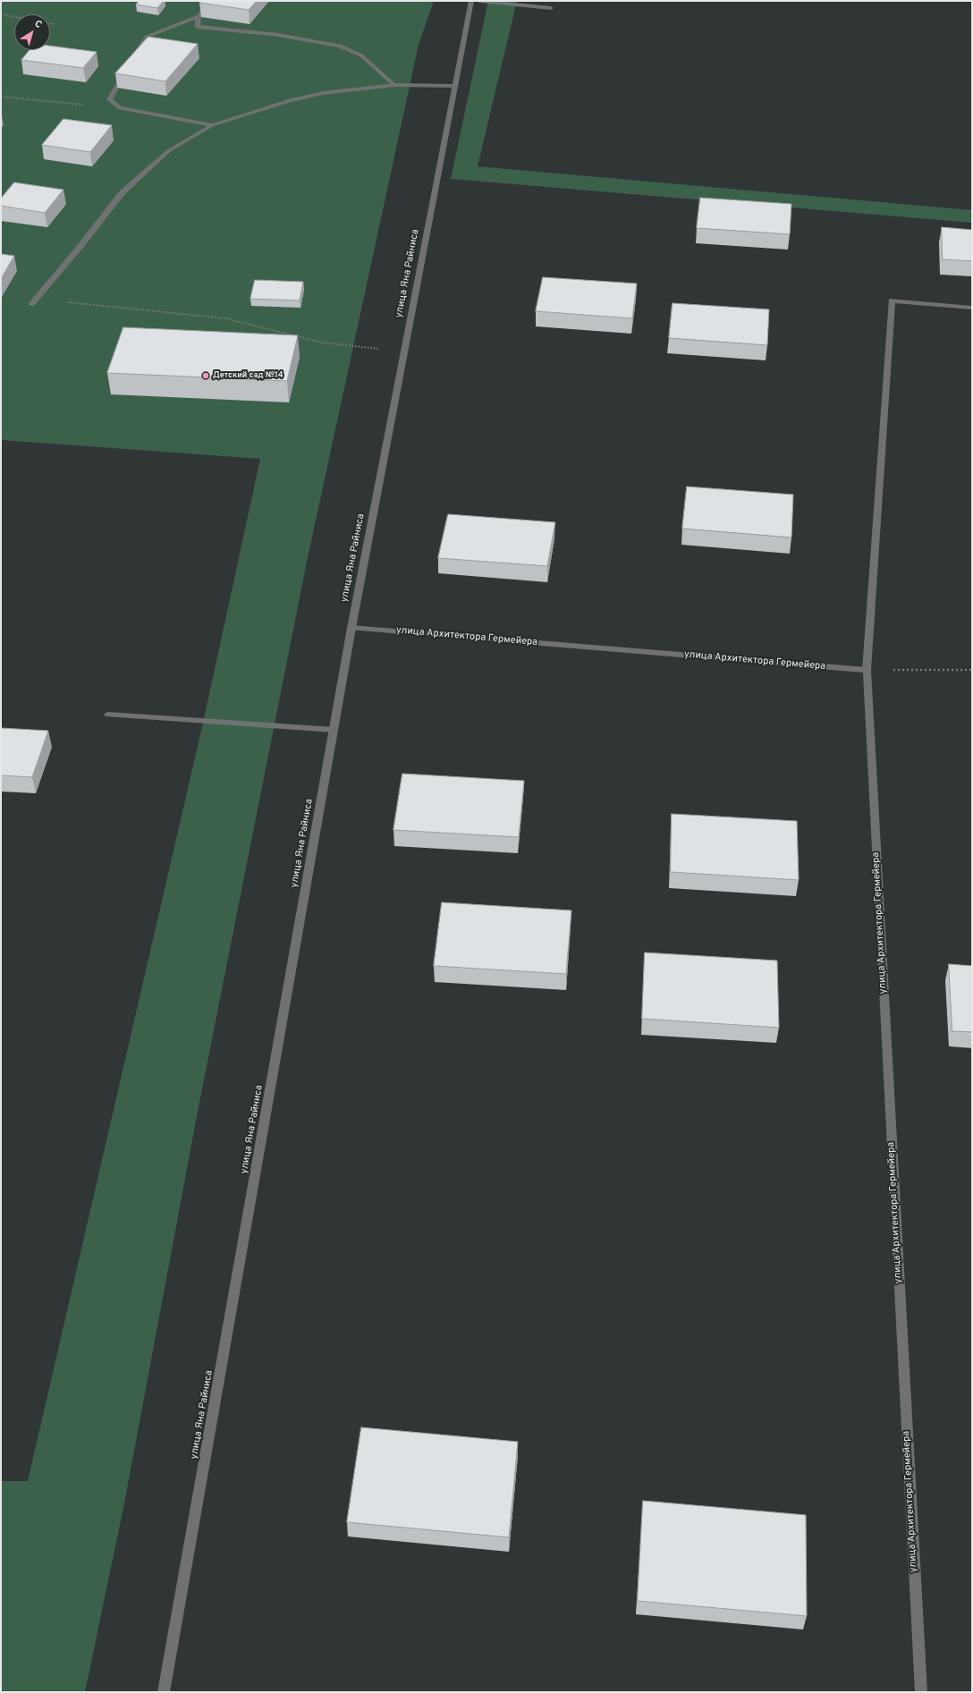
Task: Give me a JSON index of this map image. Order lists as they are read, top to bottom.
{
  "streets": {
    "street": ["улица Яна Райниса", "улица Архитектора Гермейера"]
  },
  "crossings": [
    ["улица Яна Райниса", "улица Архитектора Гермейера"]
  ],
  "places": ["Детский сад №14"],
  "north": "top right"
}
